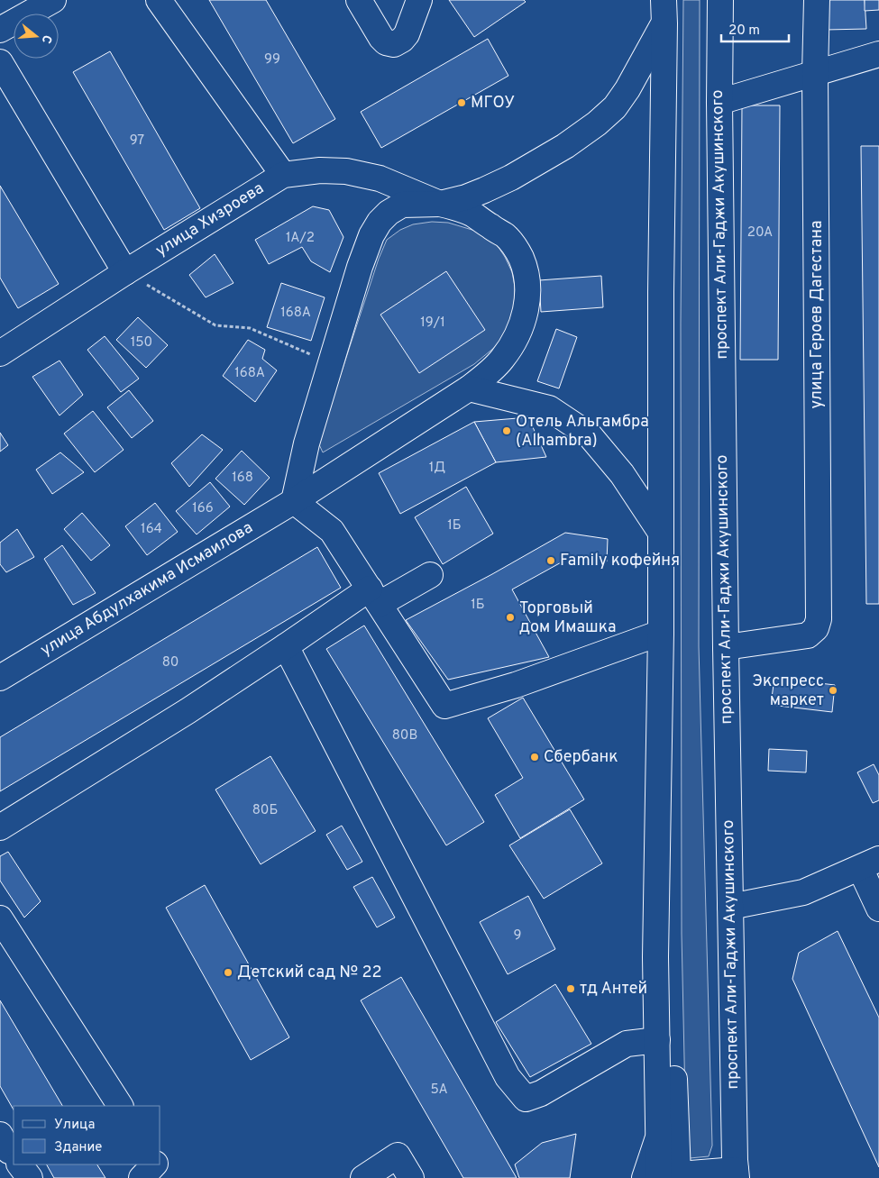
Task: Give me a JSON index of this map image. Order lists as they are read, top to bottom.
{
  "streets": {
    "main road": [
      "улица Хизроева",
      "проспект Али-Гаджи Акушинского",
      "улица Героев Дагестана",
      "улица Абдулхакима Исмаилова"
    ]
  },
  "crossings": [
    ["улица Хизроева", "улица Абдулхакима Исмаилова"],
    ["проспект Али-Гаджи Акушинского", "улица Героев Дагестана"]
  ],
  "places": [
    "МГОУ",
    "Отель Альгамбра (Alhambra)",
    "Family кофейня",
    "Торговый дом Имашка",
    "Экспресс маркет",
    "Сбербанк",
    "Детский сад № 22",
    "тд Антей"
  ],
  "house_numbers": [
    "99",
    "97",
    "20А",
    "1А/2",
    "168А",
    "19/1",
    "150",
    "168А",
    "1Д",
    "168",
    "166",
    "1Б",
    "164",
    "1Б",
    "80",
    "80В",
    "80Б",
    "9",
    "5А"
  ],
  "legend": ["Улица", "Здание"],
  "scale_bar": "20 m",
  "north": "right"
}
